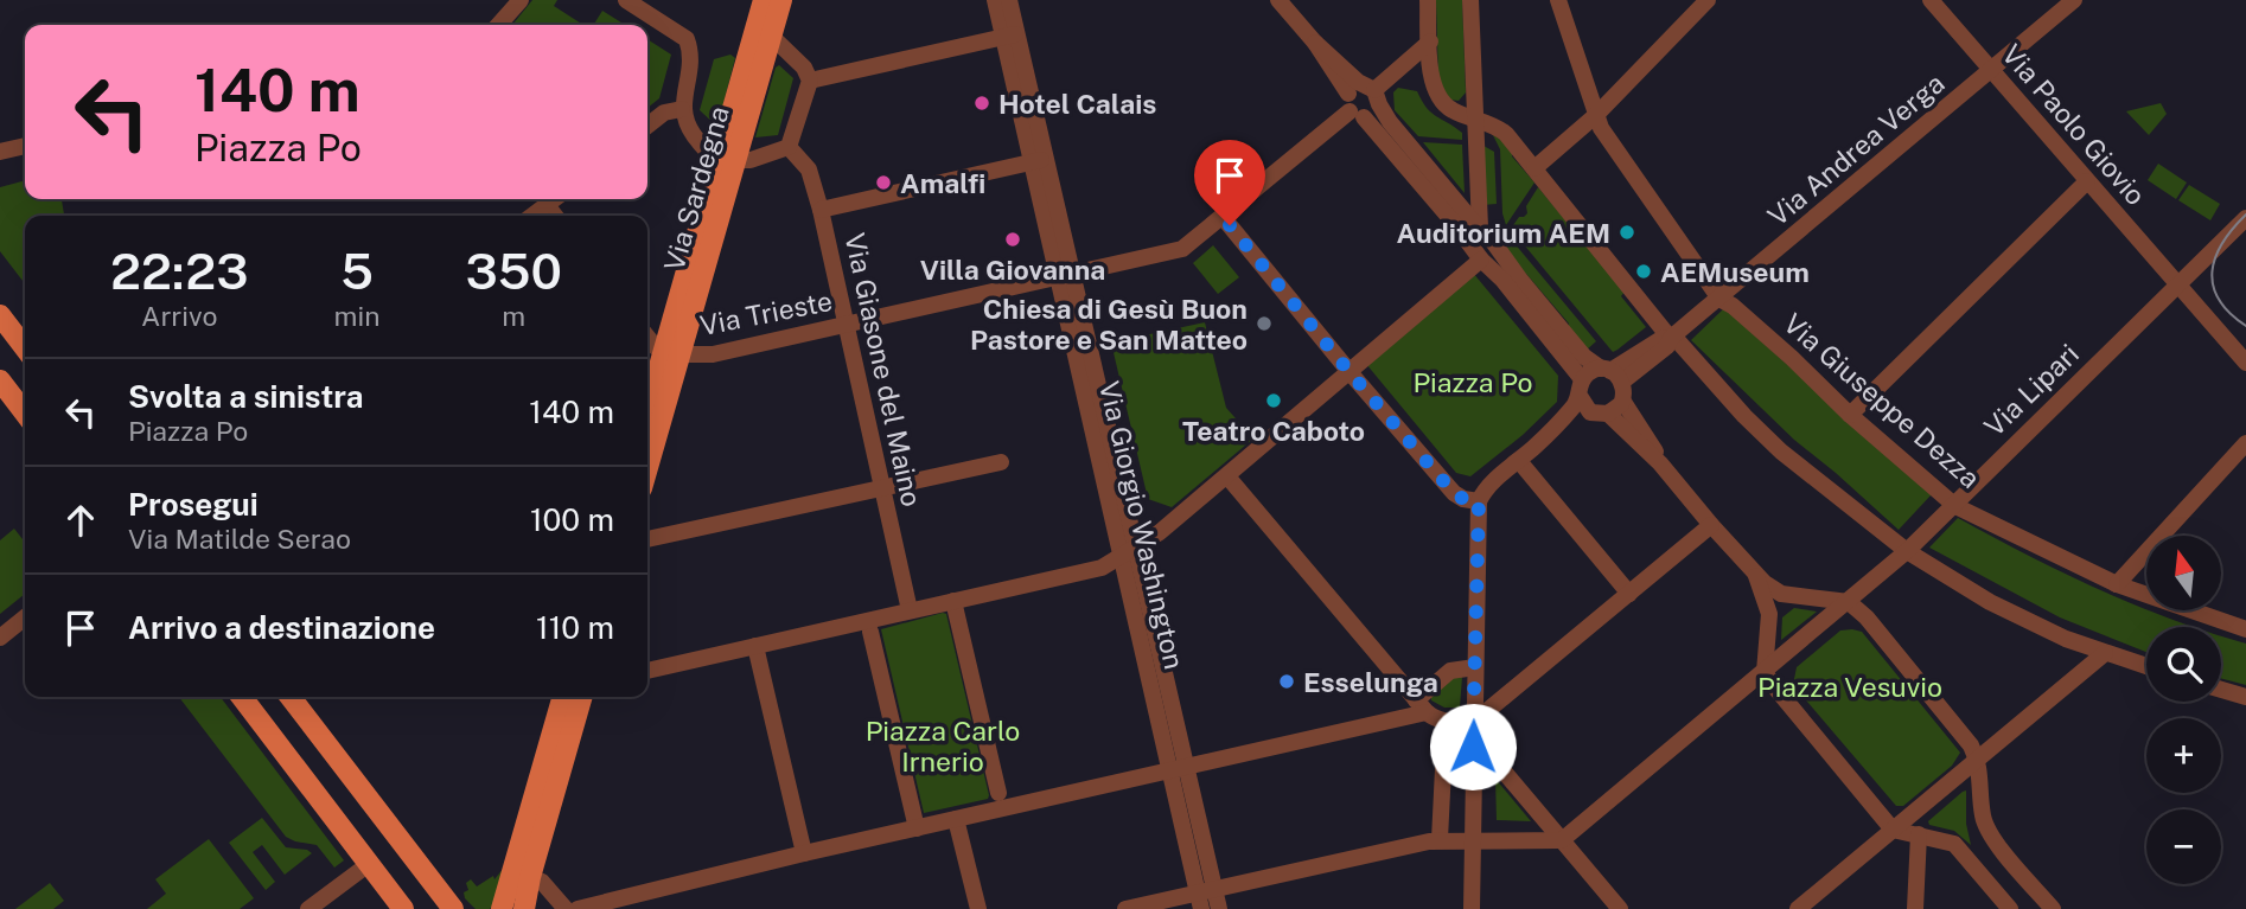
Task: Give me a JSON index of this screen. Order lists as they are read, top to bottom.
{
  "streets": {
    "main road": ["Via Sardegna"],
    "street": [
      "Via Paolo Giovio",
      "Via Andrea Verga",
      "Via Trieste",
      "Via Giasone del Maino",
      "Via Lipari",
      "Via Giuseppe Dezza",
      "Via Giorgio Washington"
    ]
  },
  "crossings": [
    ["Via Paolo Giovio", "Via Andrea Verga"],
    ["Via Paolo Giovio", "Via Lipari"],
    ["Via Andrea Verga", "Via Giuseppe Dezza"],
    ["Via Sardegna", "Via Trieste"],
    ["Via Trieste", "Via Giasone del Maino"],
    ["Via Trieste", "Via Giorgio Washington"],
    ["Via Lipari", "Via Giuseppe Dezza"]
  ],
  "parks": ["Piazza Po", "Piazza Vesuvio", "Piazza Carlo Irnerio"],
  "places": [
    "Hotel Calais",
    "Amalfi",
    "Auditorium AEM",
    "Villa Giovanna",
    "AEMuseum",
    "Chiesa di Gesù Buon Pastore e San Matteo",
    "Teatro Caboto",
    "Esselunga"
  ],
  "north": "top",
  "page": {
    "turn": ["140 m", "Piazza Po"],
    "eta": [
      "22:23",
      "Arrivo",
      "5",
      "min",
      "350",
      "m"
    ],
    "list": [
      {
        "name": "Svolta a sinistra",
        "note": "Piazza Po",
        "value": "140 m"
      },
      {
        "name": "Prosegui",
        "note": "Via Matilde Serao",
        "value": "100 m"
      },
      {
        "name": "Arrivo a destinazione",
        "value": "110 m"
      }
    ],
    "map_buttons": ["+", "−"]
  }
}
